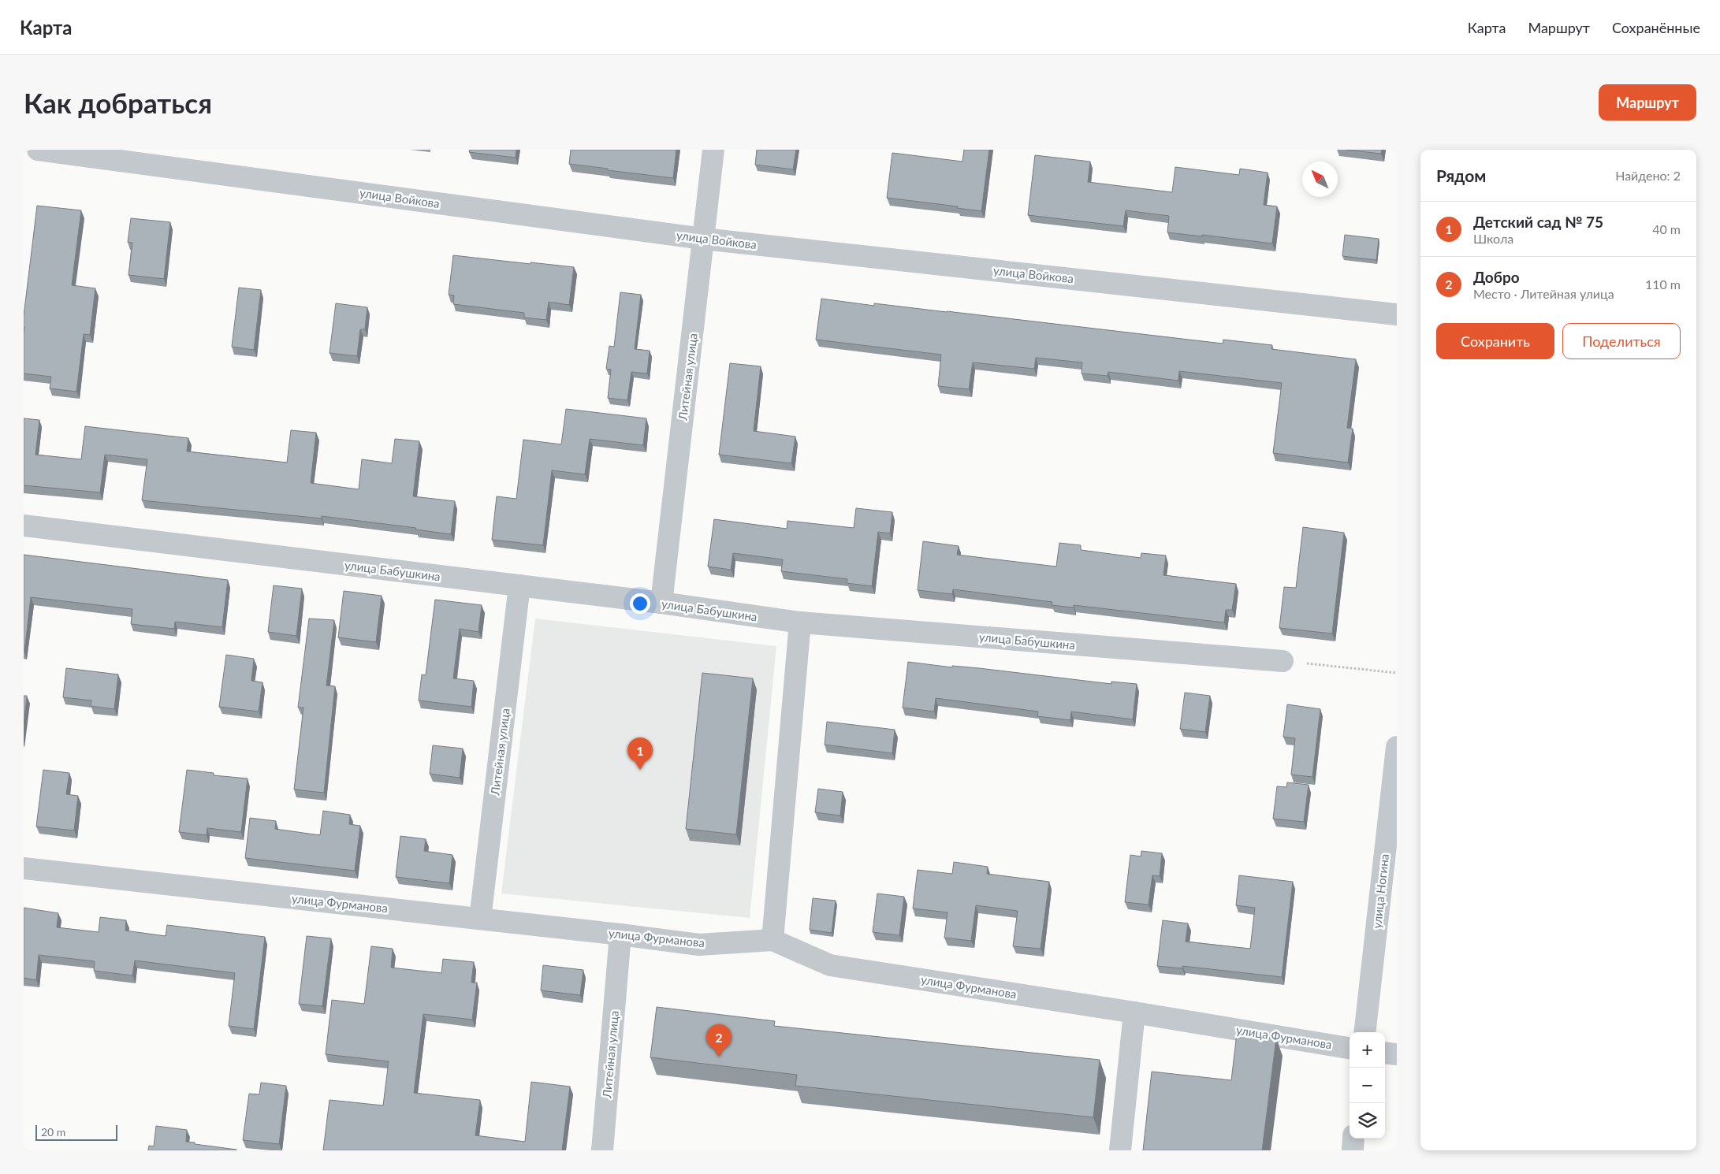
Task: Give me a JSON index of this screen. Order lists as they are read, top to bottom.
{
  "streets": {
    "street": [
      "улица Войкова",
      "Литейная улица",
      "улица Бабушкина",
      "улица Ногина",
      "улица Фурманова"
    ]
  },
  "crossings": [
    ["улица Войкова", "Литейная улица"],
    ["Литейная улица", "улица Бабушкина"],
    ["Литейная улица", "улица Фурманова"]
  ],
  "scale_bar": "20 m",
  "north": "top left",
  "page": {
    "header": "Карта",
    "nav": ["Карта", "Маршрут", "Сохранённые"],
    "buttons": [
      "Маршрут",
      ["Сохранить", "Поделиться"]
    ],
    "title": "Как добраться",
    "heading": ["Рядом", "Найдено: 2"],
    "list": [
      {
        "mark": "1",
        "name": "Детский сад № 75",
        "note": "Школа",
        "value": "40 m"
      },
      {
        "mark": "2",
        "name": "Добро",
        "note": "Место · Литейная улица",
        "value": "110 m"
      }
    ],
    "pins": ["1", "2"],
    "map_buttons": ["+", "−"],
    "scale": "20 m"
  }
}
